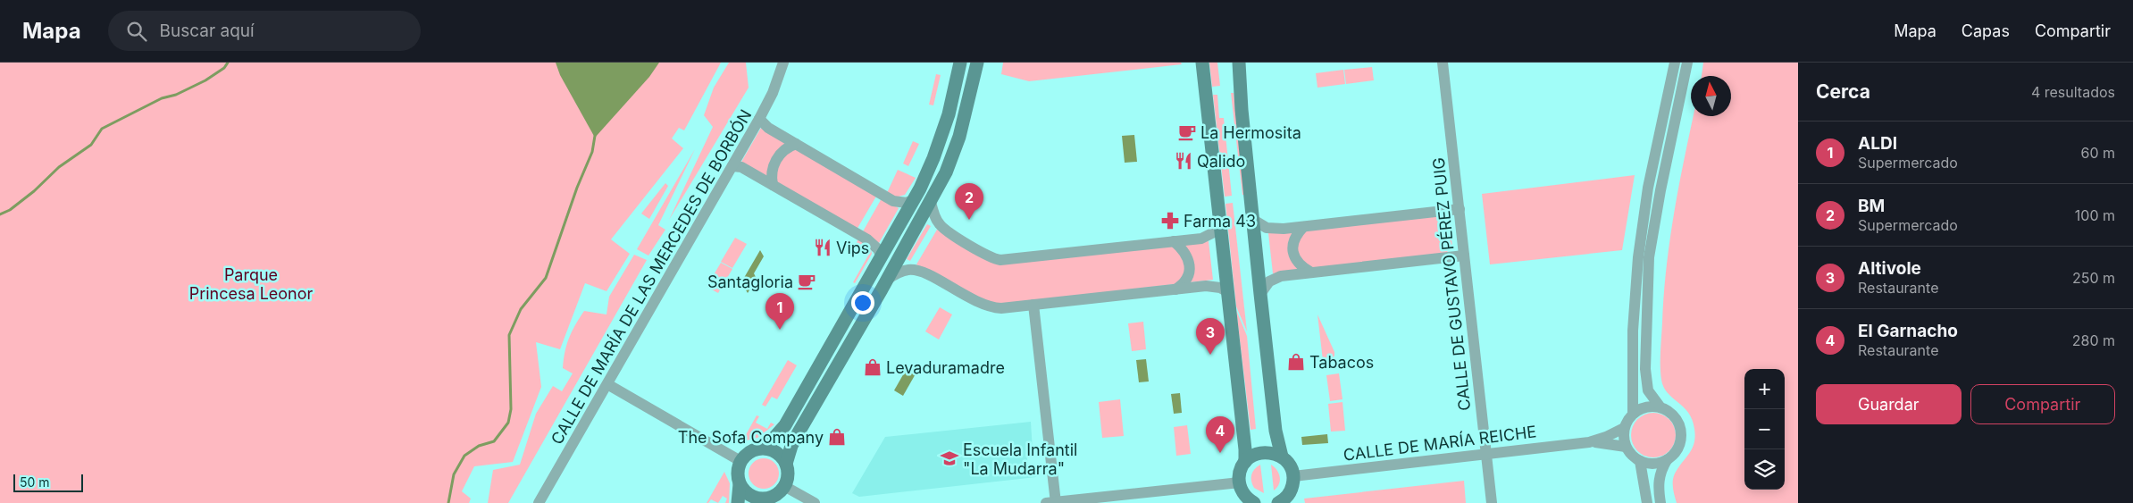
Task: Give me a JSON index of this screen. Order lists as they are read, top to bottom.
{
  "streets": {
    "street": ["CALLE DE MARÍA DE LAS MERCEDES DE BORBÓN", "CALLE DE GUSTAVO PÉREZ PUIG", "CALLE DE MARÍA REICHE"]
  },
  "crossings": [
    ["CALLE DE GUSTAVO PÉREZ PUIG", "CALLE DE MARÍA REICHE"]
  ],
  "parks": ["Parque Princesa Leonor"],
  "places": {
    "cafe": ["La Hermosita", "Santagloria"],
    "restaurant": ["Qalido", "Vips"],
    "pharmacy": ["Farma 43"],
    "shop": ["Tabacos", "Levaduramadre", "The Sofa Company"],
    "school or university": ["Escuela Infantil \"La Mudarra\""]
  },
  "scale_bar": "50 m",
  "north": "top",
  "page": {
    "header": "Mapa",
    "search": "Buscar aquí",
    "nav": ["Mapa", "Capas", "Compartir"],
    "heading": ["Cerca", "4 resultados"],
    "list": [
      {
        "mark": "1",
        "name": "ALDI",
        "note": "Supermercado",
        "value": "60 m"
      },
      {
        "mark": "2",
        "name": "BM",
        "note": "Supermercado",
        "value": "100 m"
      },
      {
        "mark": "3",
        "name": "Altivole",
        "note": "Restaurante",
        "value": "250 m"
      },
      {
        "mark": "4",
        "name": "El Garnacho",
        "note": "Restaurante",
        "value": "280 m"
      }
    ],
    "pins": [
      "2",
      "1",
      "3",
      "4"
    ],
    "map_buttons": ["+", "−"],
    "buttons": ["Guardar", "Compartir"],
    "scale": "50 m"
  }
}
